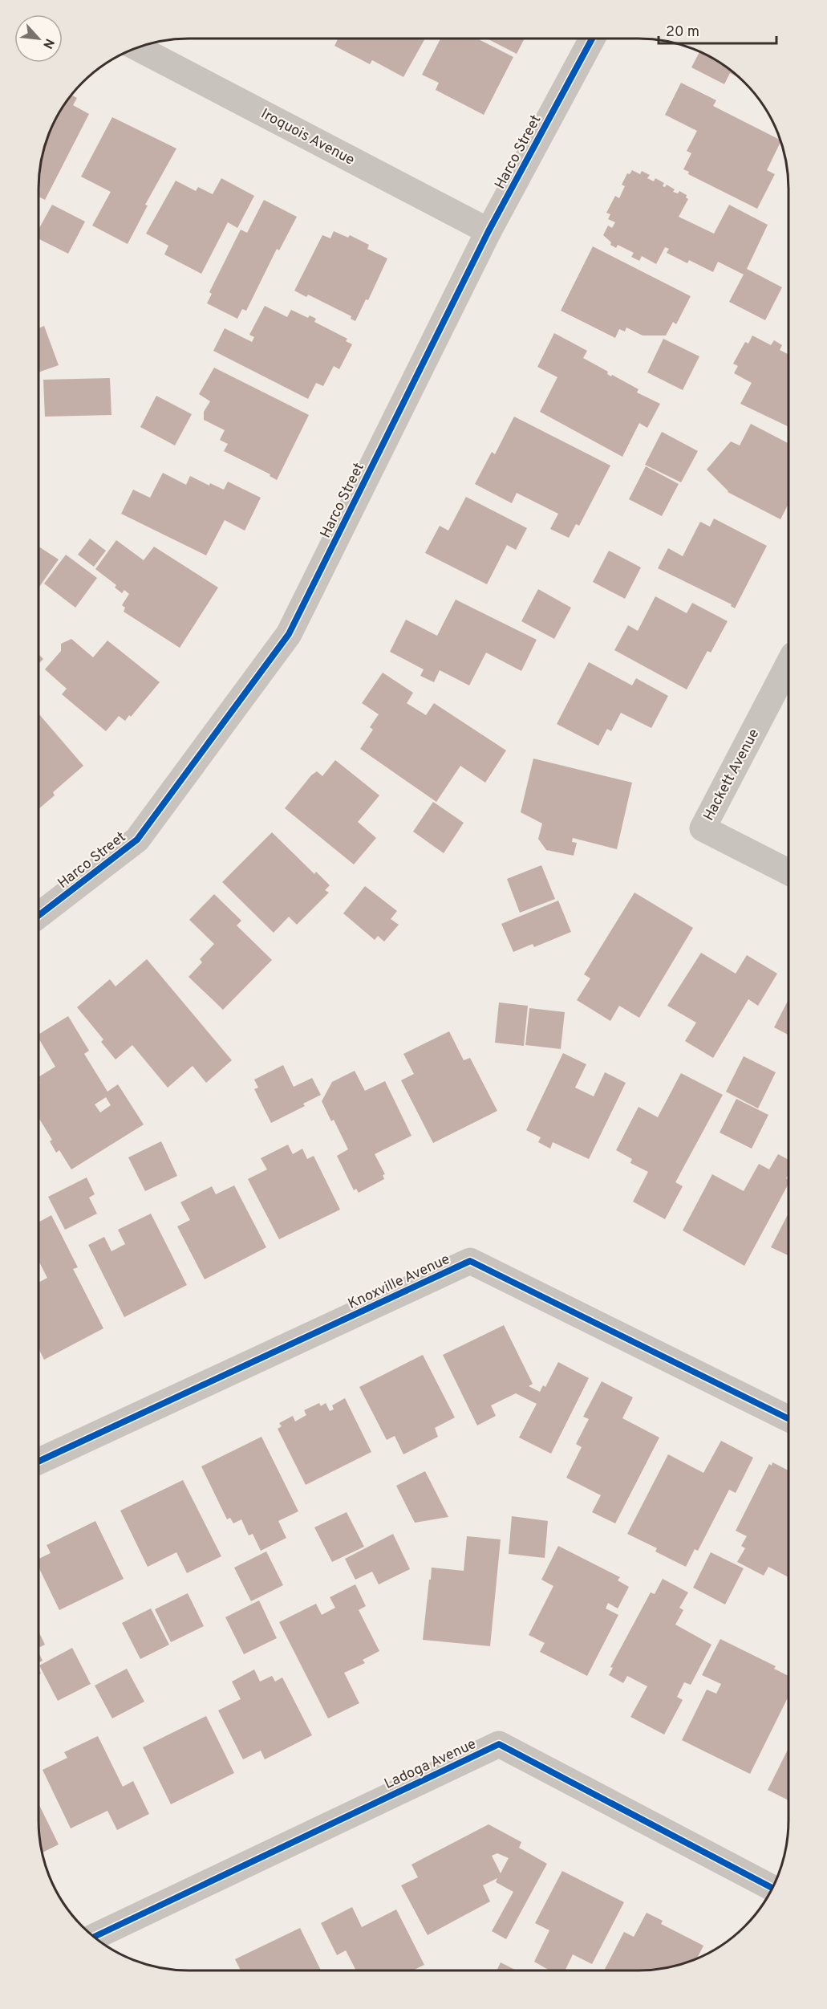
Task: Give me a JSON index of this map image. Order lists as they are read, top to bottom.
{
  "streets": {
    "street": [
      "Iroquois Avenue",
      "Harco Street",
      "Hackett Avenue",
      "Knoxville Avenue",
      "Ladoga Avenue"
    ]
  },
  "crossings": [
    ["Iroquois Avenue", "Harco Street"]
  ],
  "scale_bar": "20 m",
  "north": "bottom right"
}
